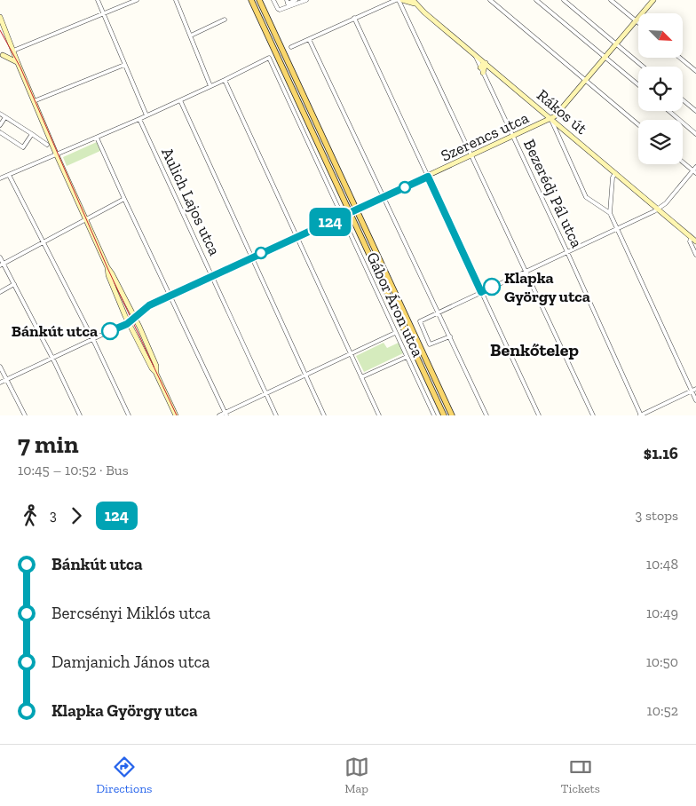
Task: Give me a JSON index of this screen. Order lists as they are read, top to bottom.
{
  "streets": {
    "street": [
      "Rákos út",
      "Szerencs utca",
      "Bezerédj Pál utca",
      "Aulich Lajos utca",
      "Gábor Áron utca"
    ]
  },
  "crossings": [
    ["Rákos út", "Szerencs utca"],
    ["Rákos út", "Bezerédj Pál utca"],
    ["Szerencs utca", "Bezerédj Pál utca"],
    ["Szerencs utca", "Aulich Lajos utca"],
    ["Szerencs utca", "Gábor Áron utca"]
  ],
  "districts": ["Benkőtelep"],
  "places": ["Klapka György utca", "Bánkút utca"],
  "lines": ["bus line 124"],
  "north": "bottom right",
  "page": {
    "on_map": "124",
    "heading": ["7 min", "10:45 – 10:52 · Bus", "$1.16"],
    "legs": ["3", "124", "3 stops"],
    "list": [
      {
        "name": "Bánkút utca",
        "value": "10:48"
      },
      {
        "name": "Bercsényi Miklós utca",
        "value": "10:49"
      },
      {
        "name": "Damjanich János utca",
        "value": "10:50"
      },
      {
        "name": "Klapka György utca",
        "value": "10:52"
      }
    ],
    "tabs": ["Directions", "Map", "Tickets"]
  }
}
